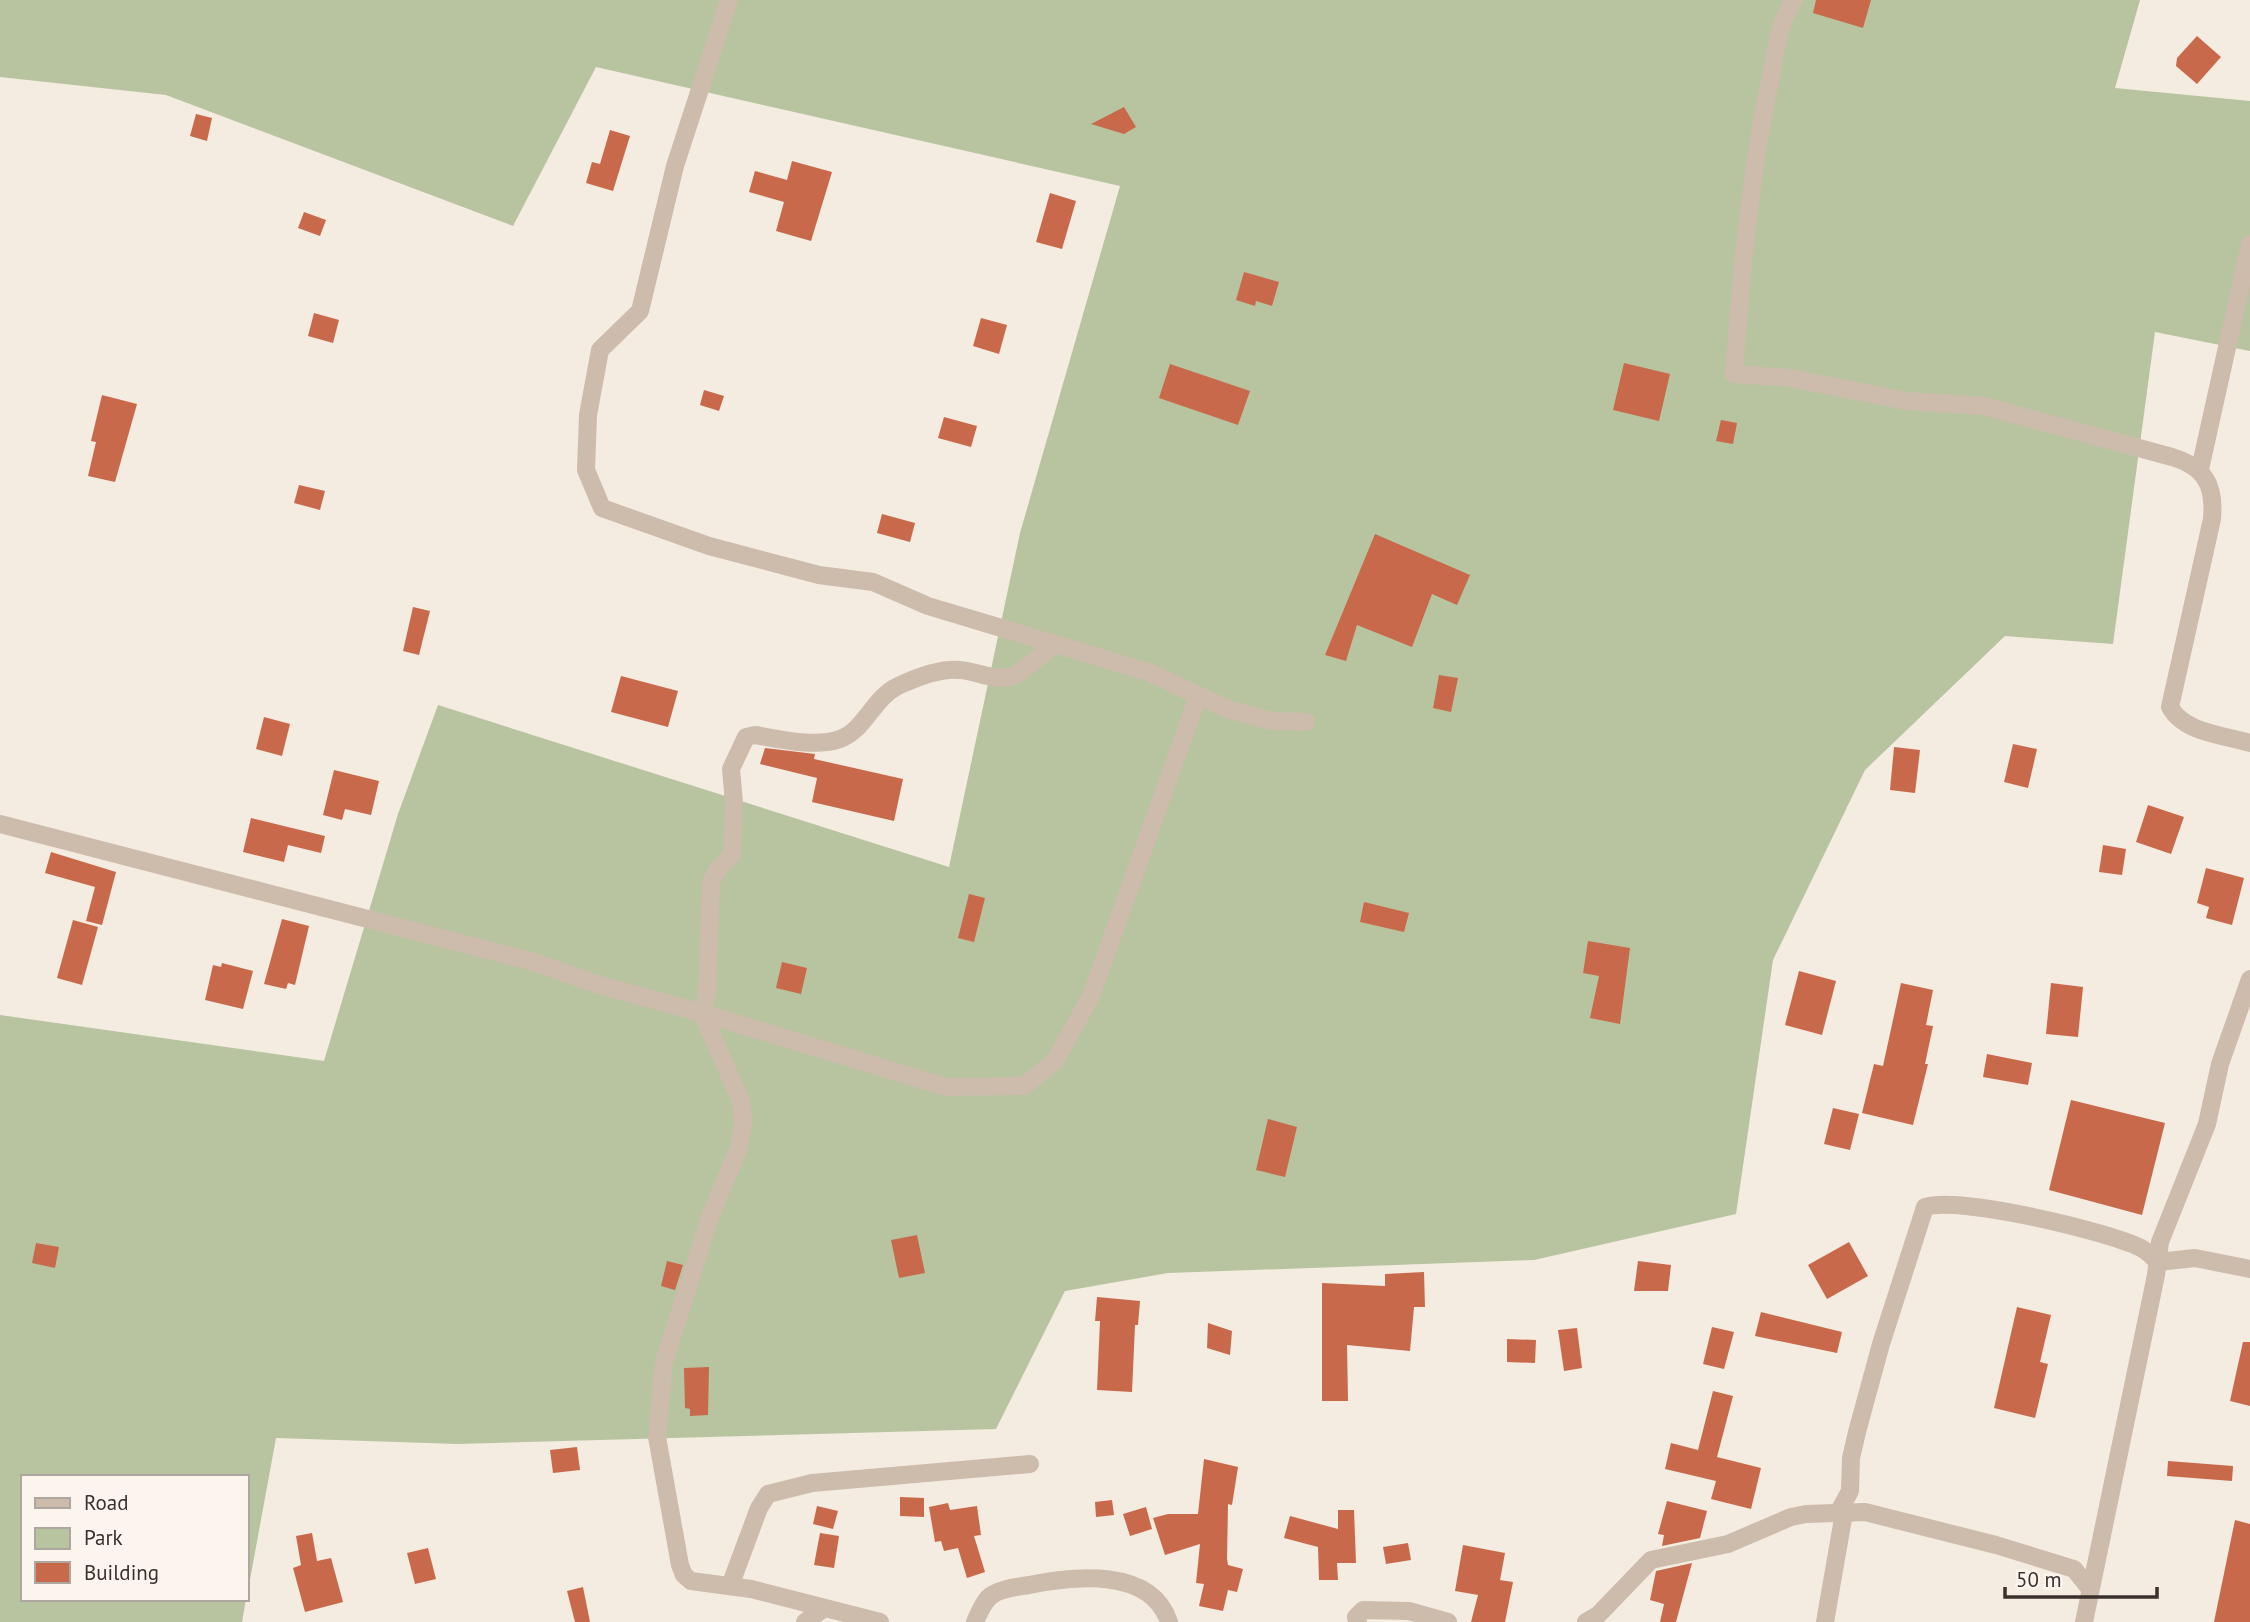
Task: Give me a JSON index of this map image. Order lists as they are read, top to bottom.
{
  "legend": ["Road", "Park", "Building"],
  "scale_bar": "50 m"
}
